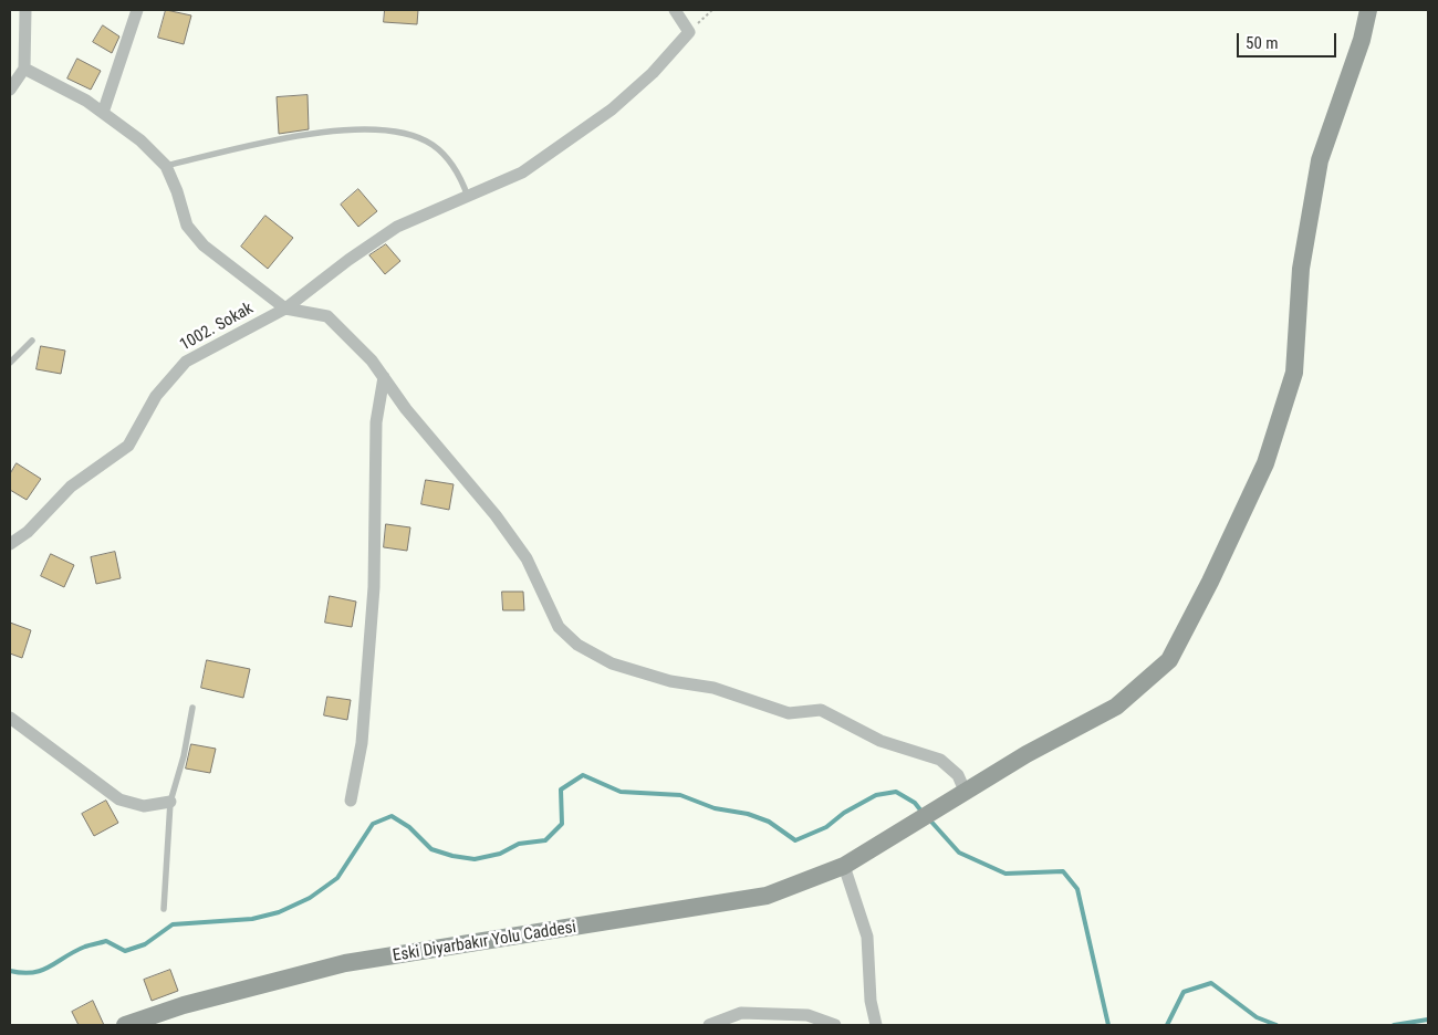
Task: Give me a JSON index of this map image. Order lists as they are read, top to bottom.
{
  "streets": {
    "street": ["1002. Sokak", "Eski Diyarbakır Yolu Caddesi"]
  },
  "scale_bar": "50 m"
}
